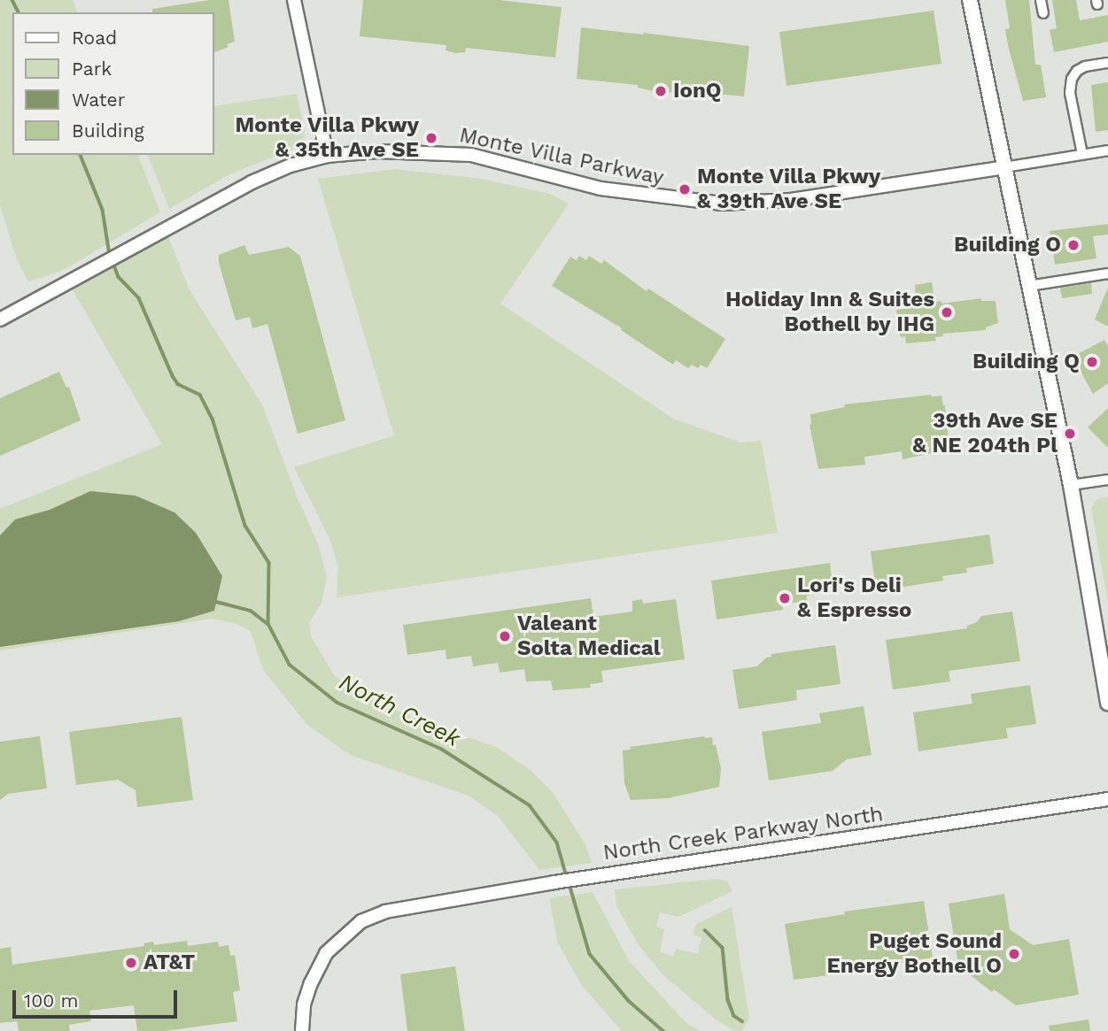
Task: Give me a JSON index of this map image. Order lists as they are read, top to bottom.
{
  "streets": {
    "street": ["Monte Villa Parkway", "North Creek Parkway North"]
  },
  "water": ["North Creek"],
  "places": [
    "IonQ",
    "Monte Villa Pkwy & 35th Ave SE",
    "Monte Villa Pkwy & 39th Ave SE",
    "Building O",
    "Holiday Inn & Suites Bothell by IHG",
    "Building Q",
    "39th Ave SE & NE 204th Pl",
    "Lori's Deli & Espresso",
    "Valeant Solta Medical",
    "Puget Sound Energy Bothell O",
    "AT&T"
  ],
  "legend": [
    "Road",
    "Park",
    "Water",
    "Building"
  ],
  "scale_bar": "100 m"
}
